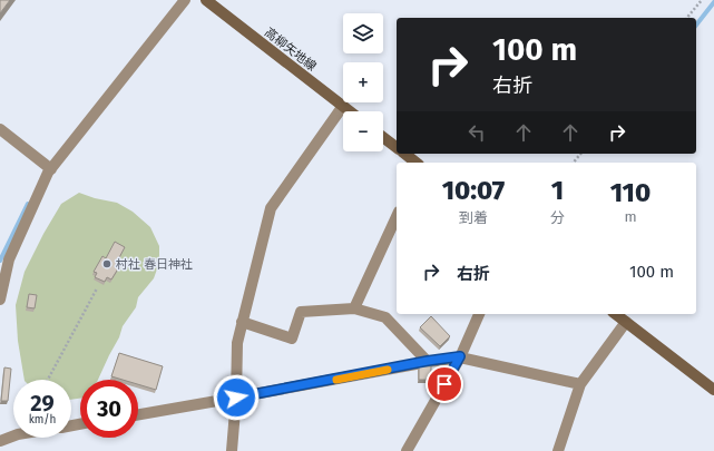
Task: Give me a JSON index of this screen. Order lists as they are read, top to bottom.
{
  "streets": {
    "main road": ["高柳矢地線"]
  },
  "places": ["村社 春日神社"],
  "page": {
    "map_buttons": ["+", "−"],
    "turn": ["100 m", "右折"],
    "eta": [
      "10:07",
      "到着",
      "1",
      "分",
      "110",
      "m"
    ],
    "list": [
      {
        "name": "右折",
        "value": "100 m"
      }
    ],
    "speed": "29 km/h",
    "limit": "30"
  }
}
